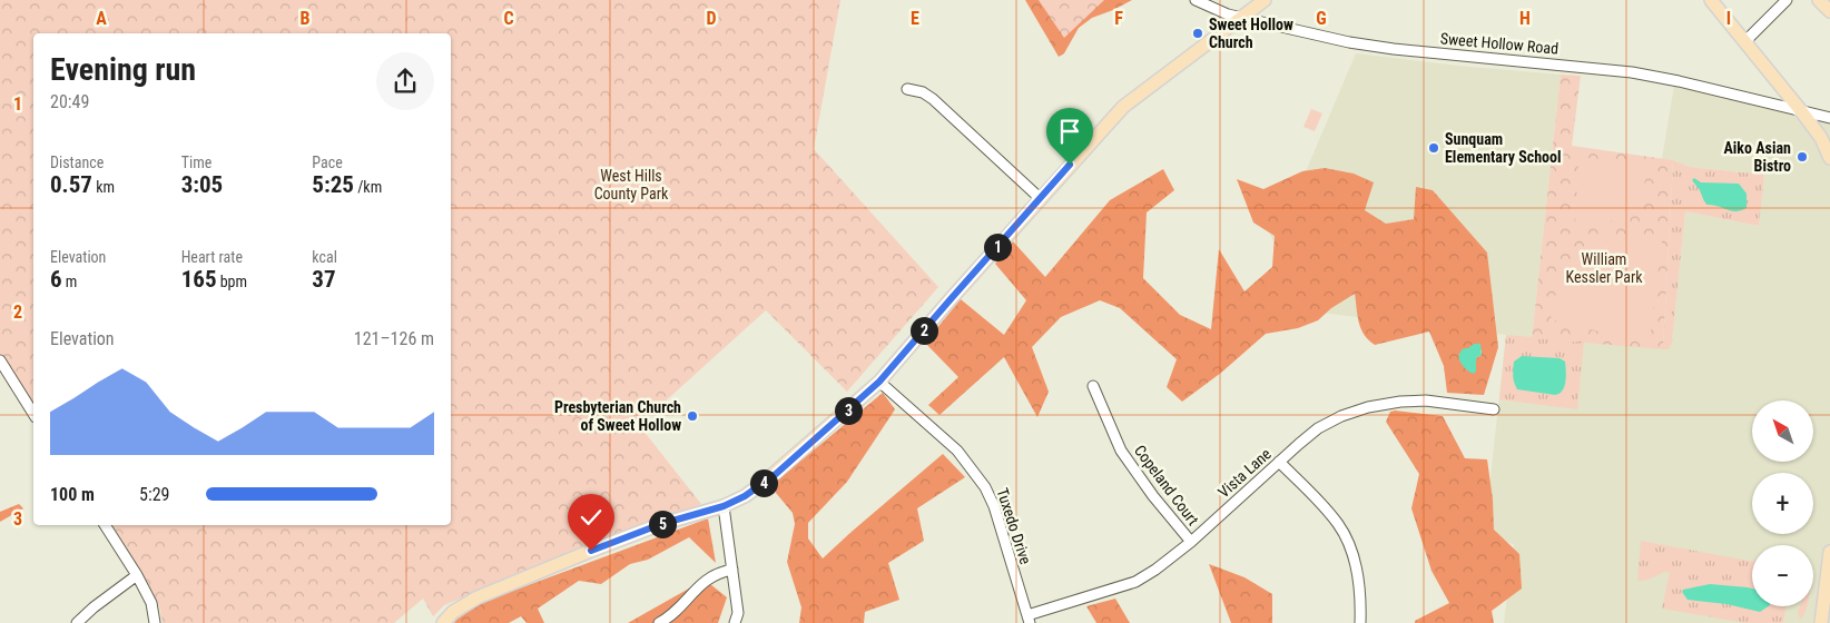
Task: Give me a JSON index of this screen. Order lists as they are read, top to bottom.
{
  "streets": {
    "street": [
      "Sweet Hollow Road",
      "Vista Lane",
      "Copeland Court",
      "Tuxedo Drive"
    ]
  },
  "crossings": [
    ["Vista Lane", "Copeland Court"],
    ["Vista Lane", "Tuxedo Drive"]
  ],
  "parks": ["West Hills County Park", "William Kessler Park"],
  "places": [
    "Sweet Hollow Church",
    "Sunquam Elementary School",
    "Aiko Asian Bistro",
    "Presbyterian Church of Sweet Hollow"
  ],
  "north": "top left",
  "page": {
    "heading": ["Evening run", "20:49"],
    "stats": [
      ["Distance", "0.57 km"],
      ["Time", "3:05"],
      ["Pace", "5:25 /km"],
      ["Elevation", "6 m"],
      ["Heart rate", "165 bpm"],
      ["kcal", "37"]
    ],
    "pins": [
      "1",
      "2",
      "3",
      "4",
      "5"
    ],
    "chart": ["Elevation", "121–126 m"],
    "map_buttons": ["+", "−"],
    "list": [
      {
        "name": "100 m",
        "note": "5:29"
      }
    ]
  },
  "grid": {
    "columns": [
      "A",
      "B",
      "C",
      "D",
      "E",
      "F",
      "G",
      "H",
      "I"
    ],
    "rows": ["1", "2", "3"]
  }
}
